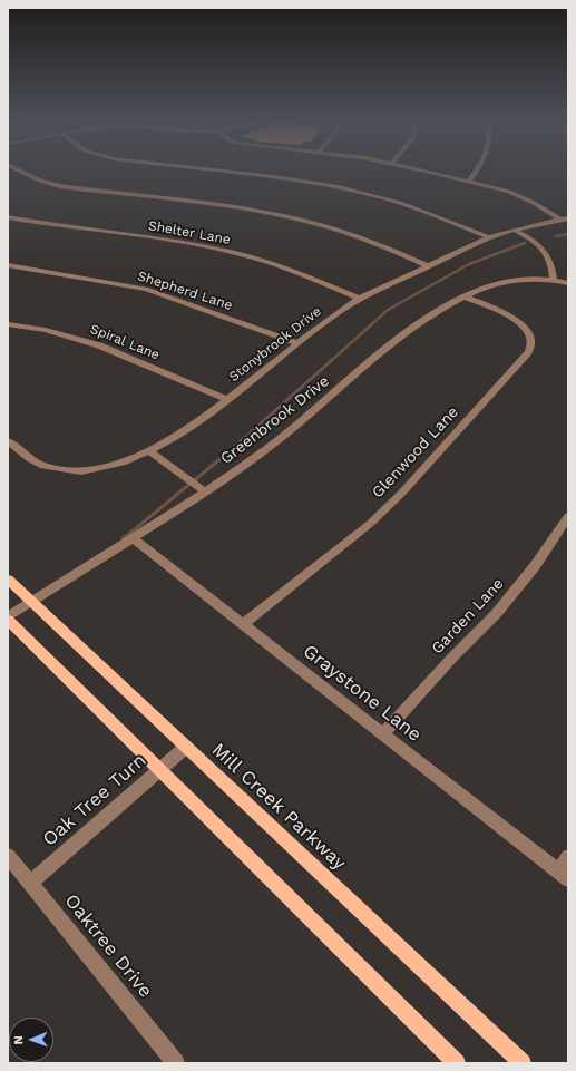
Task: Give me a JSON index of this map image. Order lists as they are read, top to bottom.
{
  "streets": {
    "main road": ["Mill Creek Parkway"],
    "street": [
      "Shelter Lane",
      "Shepherd Lane",
      "Spiral Lane",
      "Stonybrook Drive",
      "Greenbrook Drive",
      "Glenwood Lane",
      "Garden Lane",
      "Graystone Lane",
      "Oak Tree Turn",
      "Oaktree Drive"
    ]
  },
  "crossings": [
    ["Shelter Lane", "Stonybrook Drive"],
    ["Shepherd Lane", "Stonybrook Drive"],
    ["Spiral Lane", "Stonybrook Drive"],
    ["Greenbrook Drive", "Glenwood Lane"],
    ["Greenbrook Drive", "Graystone Lane"],
    ["Greenbrook Drive", "Mill Creek Parkway"],
    ["Glenwood Lane", "Graystone Lane"],
    ["Garden Lane", "Graystone Lane"],
    ["Oak Tree Turn", "Mill Creek Parkway"],
    ["Oak Tree Turn", "Oaktree Drive"]
  ],
  "north": "left"
}
